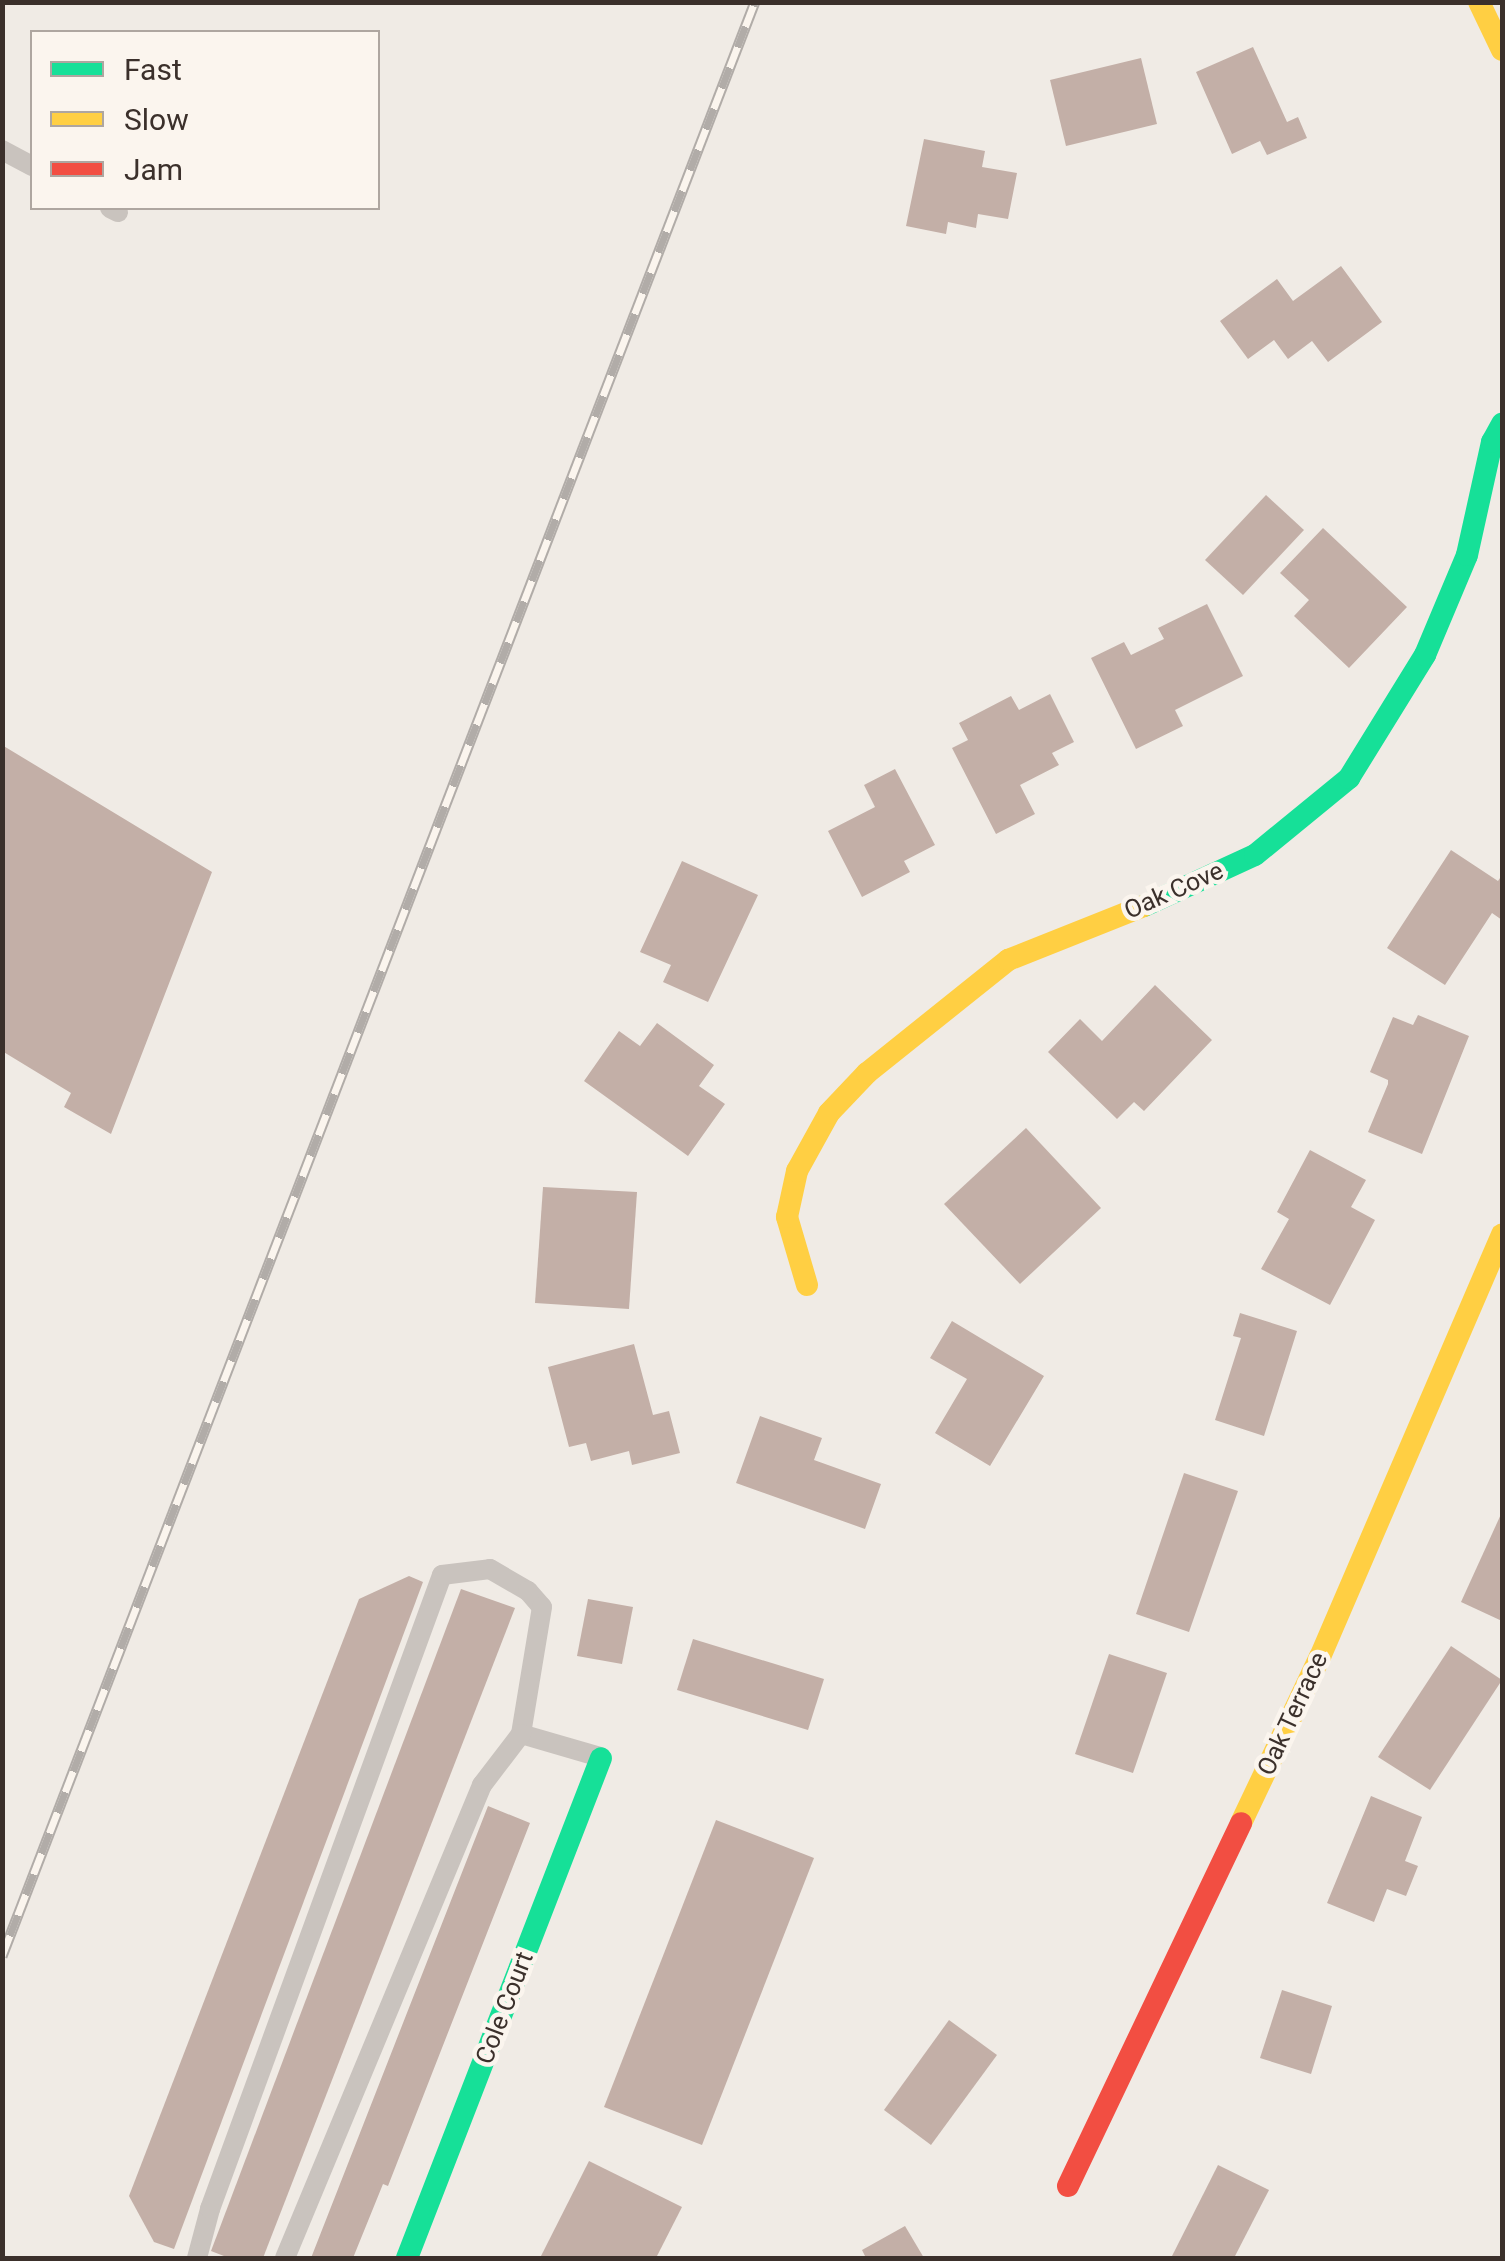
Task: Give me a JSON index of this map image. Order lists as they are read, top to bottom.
{
  "streets": {
    "street": ["Oak Cove", "Oak Terrace", "Cole Court"]
  },
  "legend": ["Fast", "Slow", "Jam"]
}
